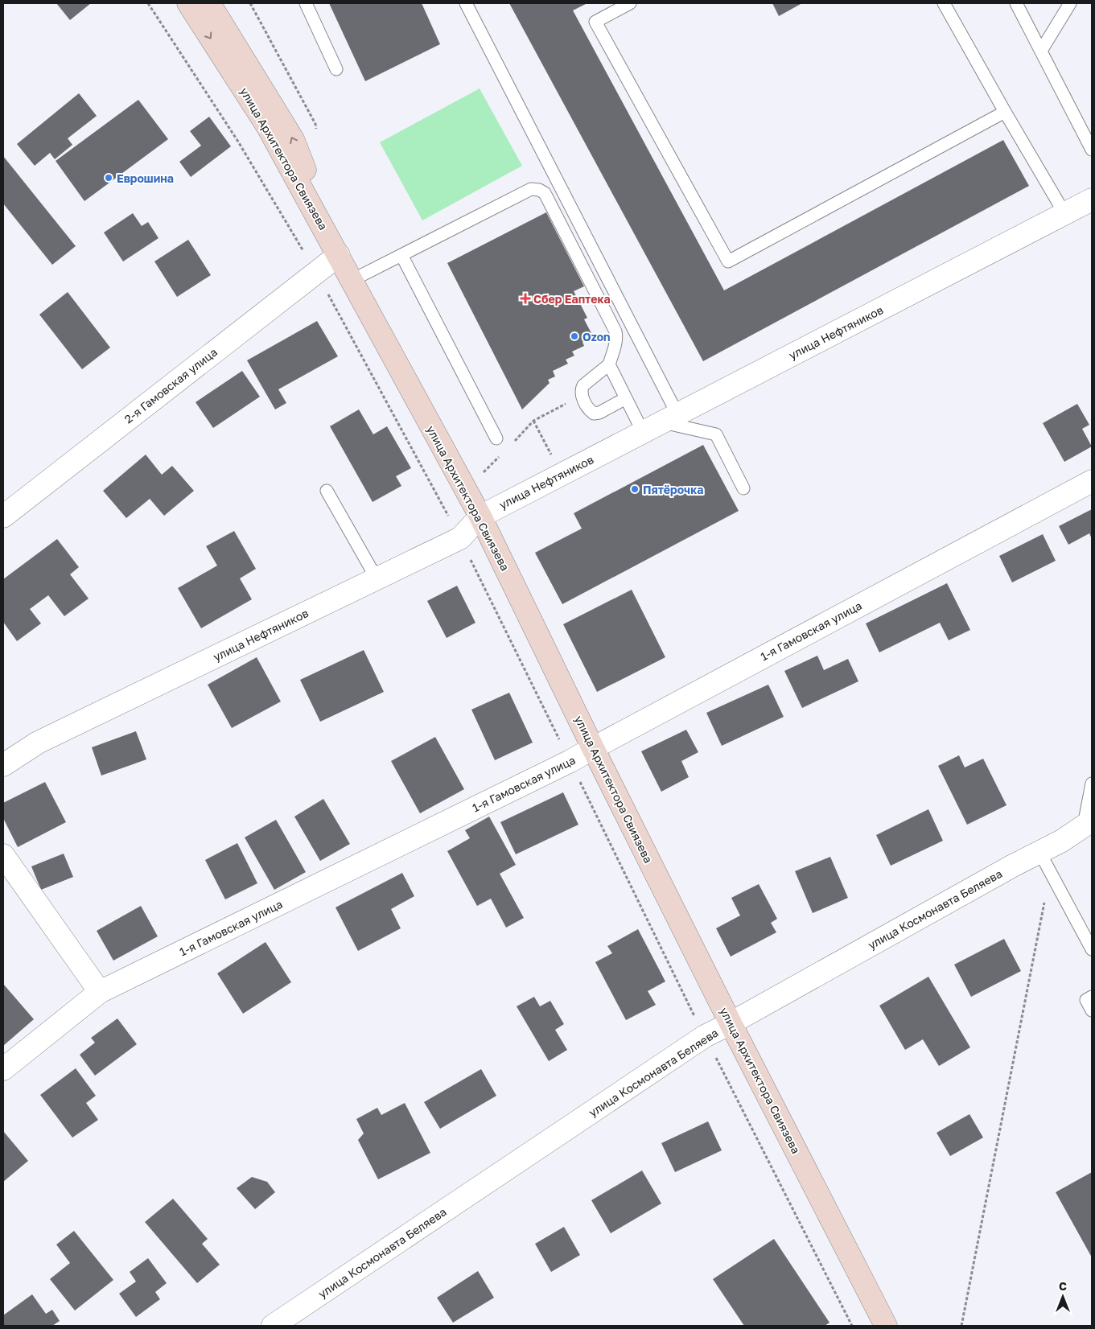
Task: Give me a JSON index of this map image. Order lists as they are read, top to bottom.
{
  "streets": {
    "main road": ["улица Архитектора Свиязева"],
    "street": [
      "улица Нефтяников",
      "2-я Гамовская улица",
      "1-я Гамовская улица",
      "улица Космонавта Беляева"
    ]
  },
  "crossings": [
    ["улица Архитектора Свиязева", "улица Нефтяников"],
    ["улица Архитектора Свиязева", "2-я Гамовская улица"],
    ["улица Архитектора Свиязева", "1-я Гамовская улица"],
    ["улица Архитектора Свиязева", "улица Космонавта Беляева"]
  ],
  "places": {
    "other": ["Еврошина", "Ozon", "Пятёрочка"],
    "health": ["Сбер Еаптека"]
  },
  "north": "top"
}
